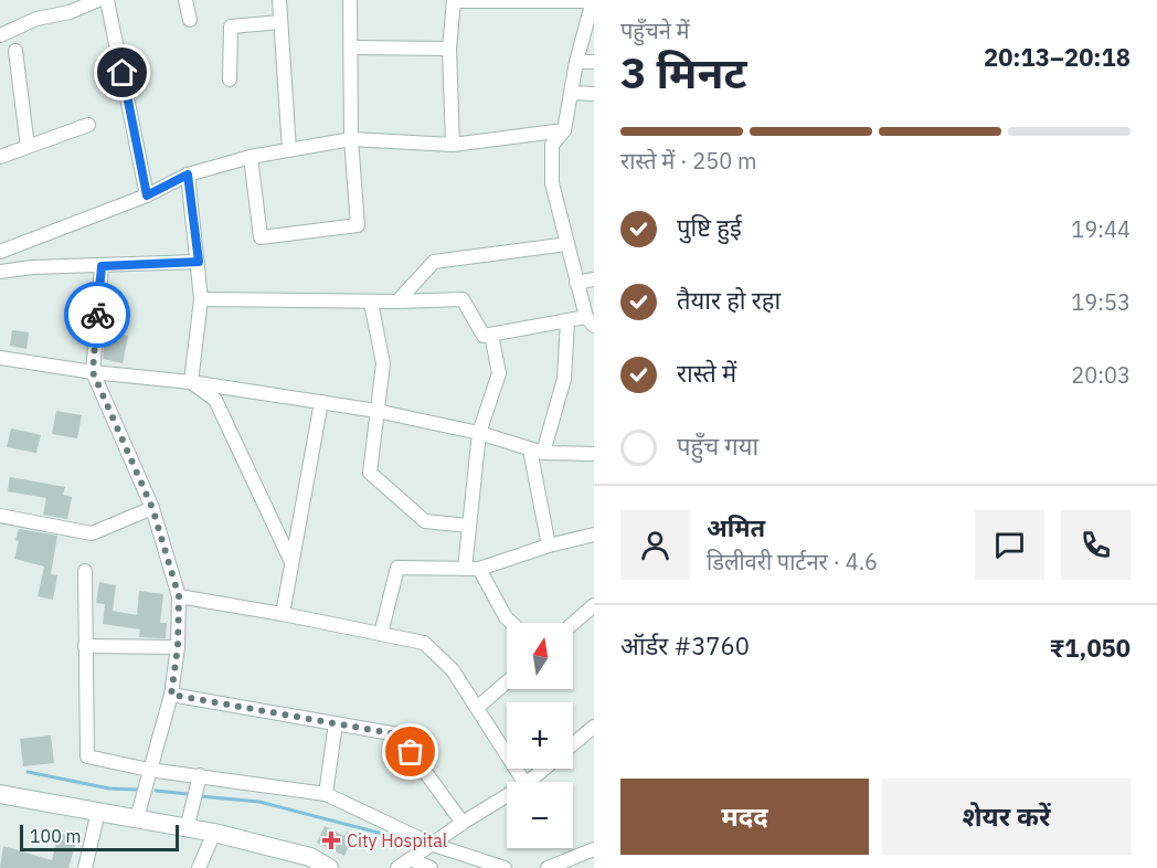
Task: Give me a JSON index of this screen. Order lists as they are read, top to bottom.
{
  "places": {
    "health": ["City Hospital"]
  },
  "scale_bar": "100 m",
  "north": "top",
  "page": {
    "heading": ["3 मिनट", "पहुँचने में", "20:13–20:18"],
    "panel": [
      "अमित",
      "डिलीवरी पार्टनर · 4.6",
      "ऑर्डर #3760",
      "₹1,050"
    ],
    "bar": "रास्ते में · 250 m",
    "list": [
      ["पुष्टि हुई", "19:44"],
      ["तैयार हो रहा", "19:53"],
      ["रास्ते में", "20:03"],
      "पहुँच गया"
    ],
    "map_buttons": ["+", "−"],
    "buttons": ["मदद", "शेयर करें"],
    "scale": "100 m"
  }
}
